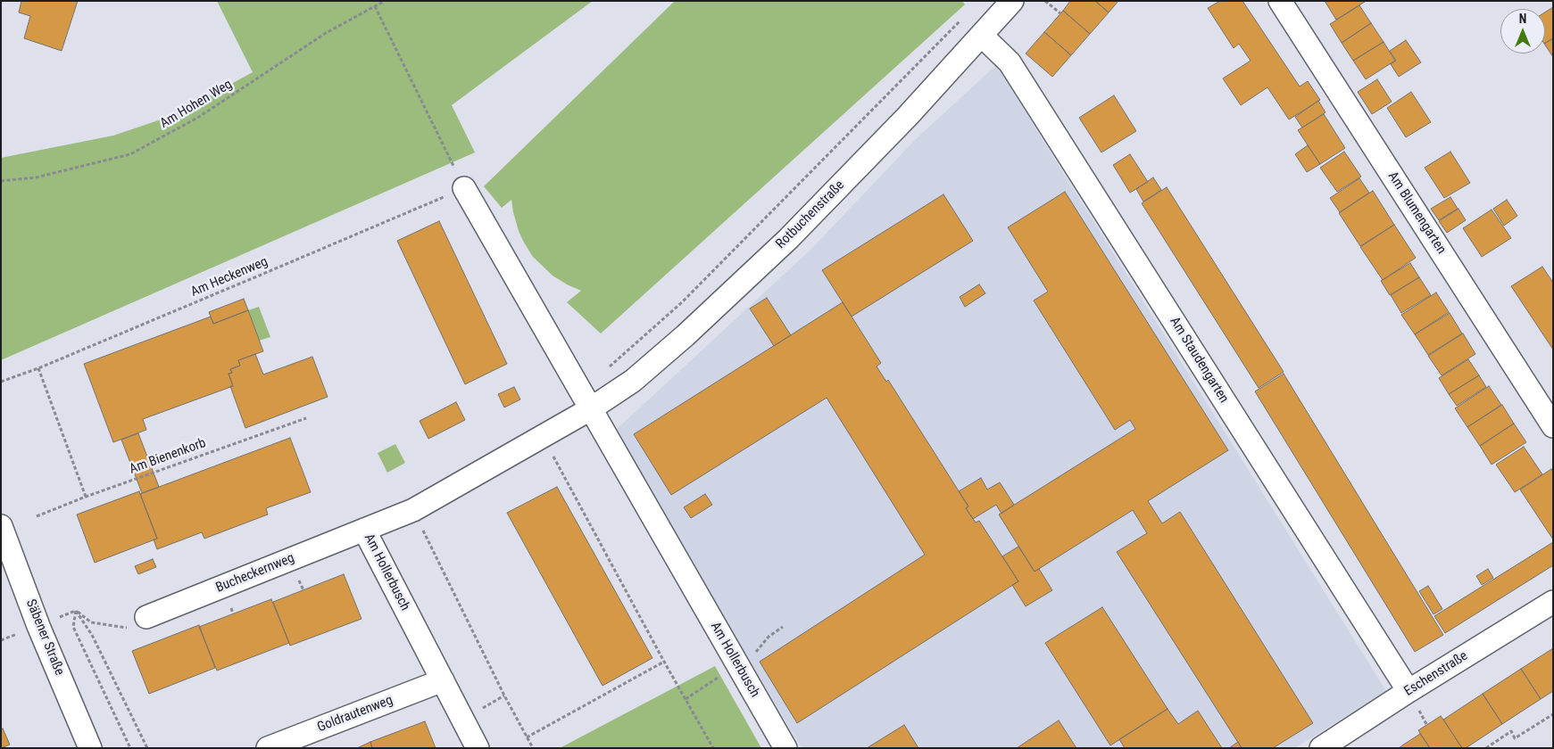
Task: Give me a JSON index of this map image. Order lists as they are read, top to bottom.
{
  "streets": {
    "street": [
      "Am Blumengarten",
      "Rotbuchenstraße",
      "Am Staudengarten",
      "Am Hollerbusch",
      "Bucheckernweg",
      "Säbener Straße",
      "Eschenstraße",
      "Goldrautenweg"
    ],
    "path": ["Am Hohen Weg", "Am Heckenweg", "Am Bienenkorb"]
  },
  "crossings": [
    ["Rotbuchenstraße", "Am Staudengarten"],
    ["Rotbuchenstraße", "Am Hollerbusch"],
    ["Am Heckenweg", "Am Hollerbusch"],
    ["Am Staudengarten", "Eschenstraße"],
    ["Am Hollerbusch", "Bucheckernweg"],
    ["Am Hollerbusch", "Goldrautenweg"]
  ],
  "north": "top"
}
